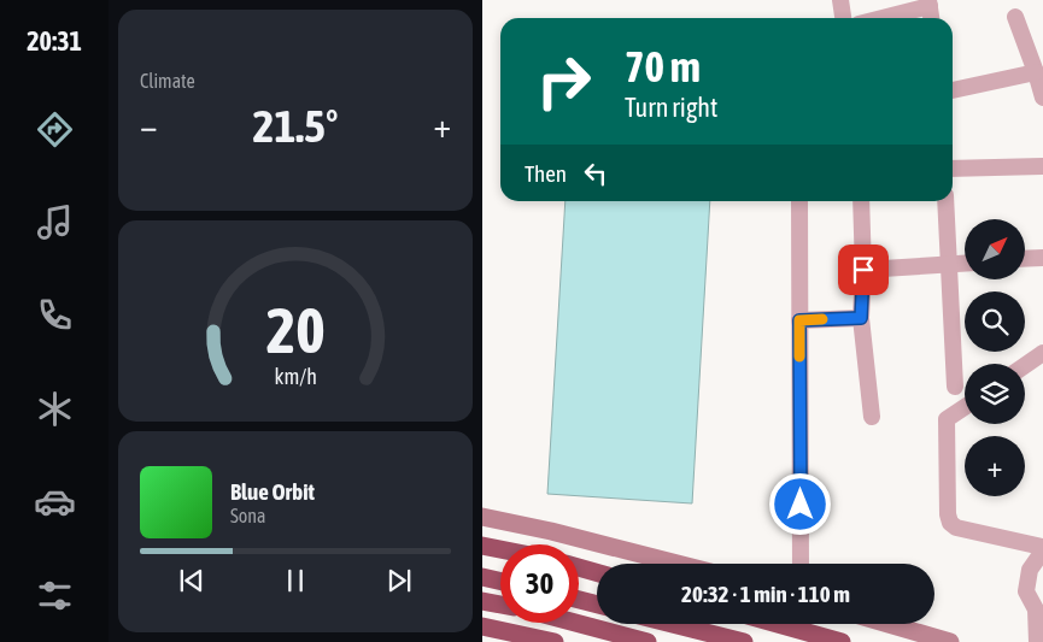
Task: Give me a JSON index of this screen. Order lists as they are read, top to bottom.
{
  "north": "top right",
  "page": {
    "tabs": "20:31",
    "tile": "Climate",
    "turn": ["70 m", "Turn right"],
    "heat": ["−", "21.5°", "+"],
    "then": "Then",
    "map_buttons": "+",
    "song": ["Blue Orbit", "Sona"],
    "limit": "30",
    "trip": "20:32 · 1 min · 110 m",
    "gauge": ["20", "km/h"]
  }
}
